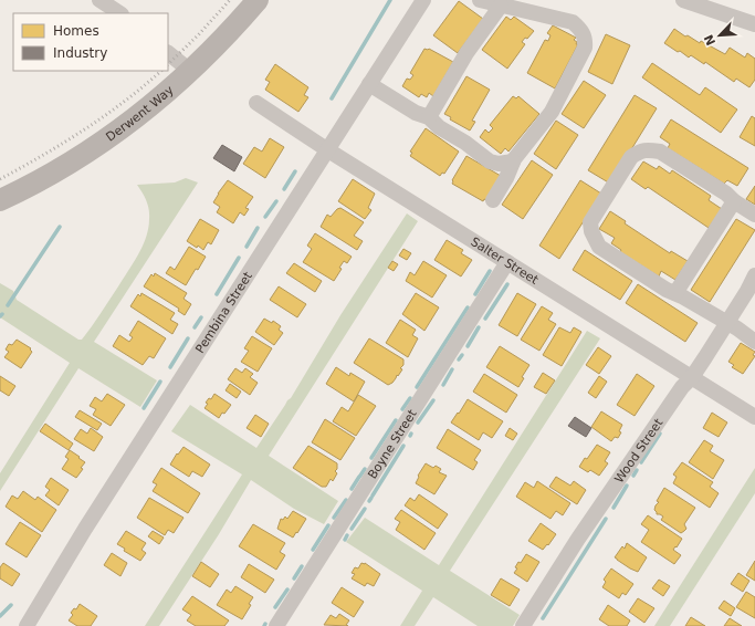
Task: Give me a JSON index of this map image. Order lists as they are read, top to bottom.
{
  "streets": {
    "main road": ["Derwent Way"],
    "street": [
      "Salter Street",
      "Pembina Street",
      "Boyne Street",
      "Wood Street"
    ]
  },
  "crossings": [
    ["Salter Street", "Pembina Street"],
    ["Salter Street", "Boyne Street"],
    ["Salter Street", "Wood Street"]
  ],
  "legend": ["Homes", "Industry"],
  "north": "bottom left"
}
